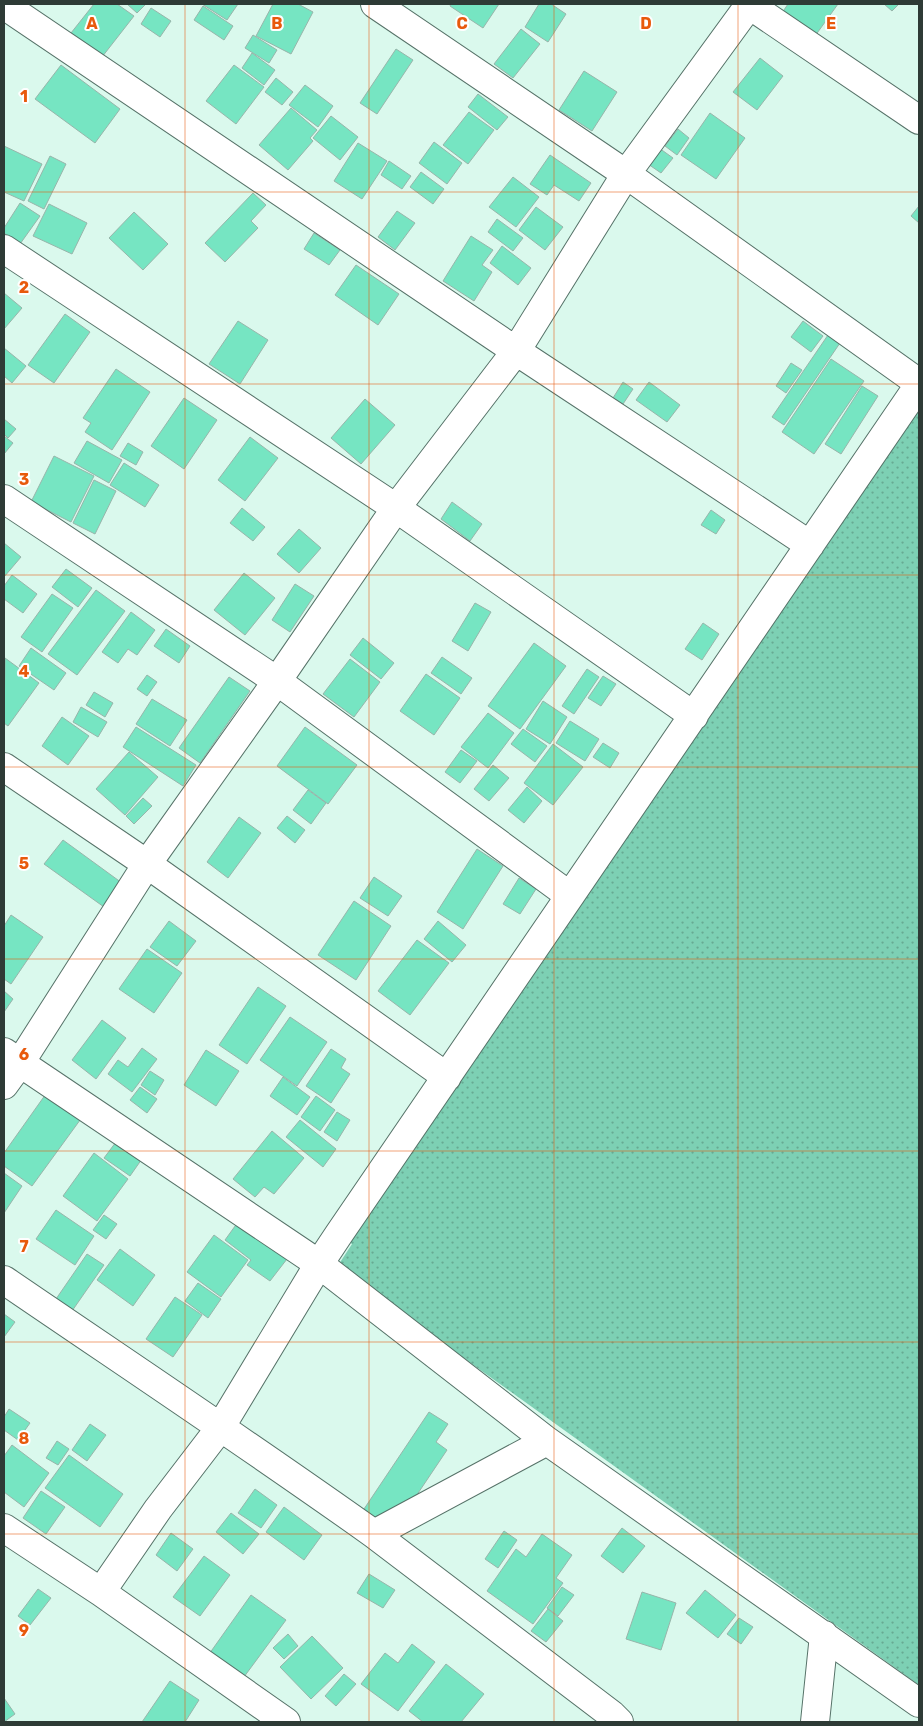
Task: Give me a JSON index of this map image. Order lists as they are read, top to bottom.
{
  "grid": {
    "columns": [
      "A",
      "B",
      "C",
      "D",
      "E"
    ],
    "rows": [
      "1",
      "2",
      "3",
      "4",
      "5",
      "6",
      "7",
      "8",
      "9"
    ]
  }
}
